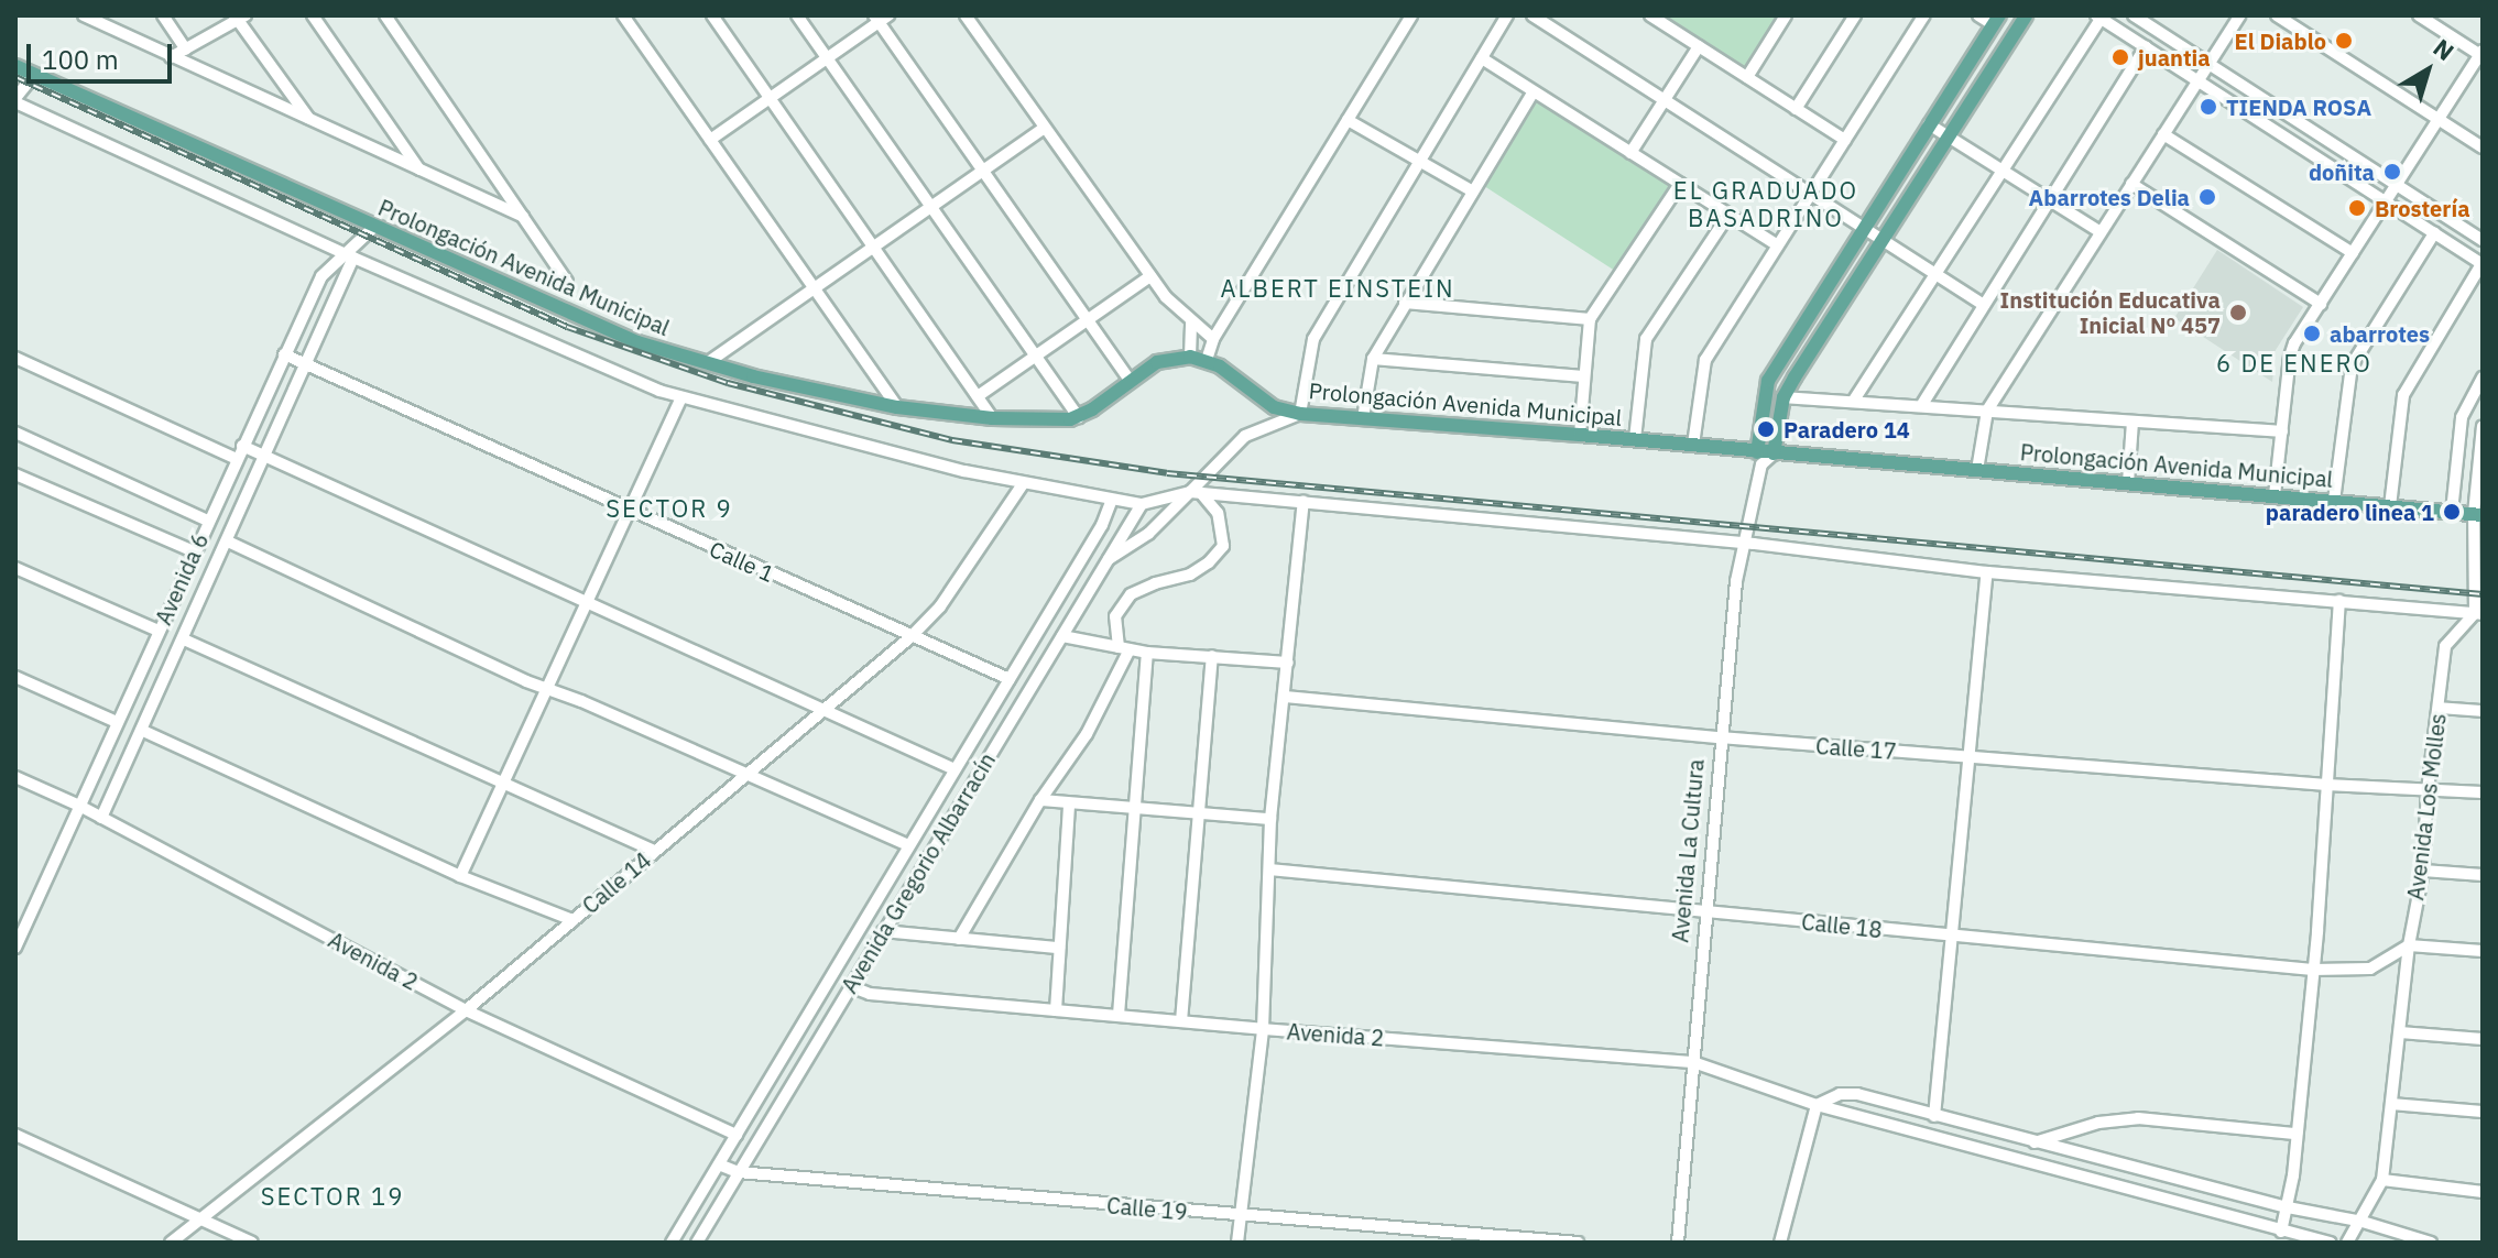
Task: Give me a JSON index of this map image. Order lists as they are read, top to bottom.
{
  "streets": {
    "main road": ["Prolongación Avenida Municipal", "Avenida La Cultura"],
    "street": [
      "Calle 1",
      "Avenida 6",
      "Calle 17",
      "Avenida Los Molles",
      "Avenida Gregorio Albarracín",
      "Calle 14",
      "Calle 18",
      "Avenida 2",
      "Calle 19"
    ]
  },
  "crossings": [
    ["Prolongación Avenida Municipal", "Avenida 6"],
    ["Prolongación Avenida Municipal", "Avenida La Cultura"],
    ["Calle 1", "Avenida 6"],
    ["Calle 1", "Avenida Gregorio Albarracín"],
    ["Calle 1", "Calle 14"],
    ["Avenida 6", "Avenida 2"],
    ["Calle 17", "Avenida Los Molles"],
    ["Calle 17", "Avenida La Cultura"],
    ["Avenida Los Molles", "Calle 18"],
    ["Avenida La Cultura", "Calle 18"],
    ["Avenida La Cultura", "Avenida 2"],
    ["Avenida Gregorio Albarracín", "Avenida 2"],
    ["Avenida Gregorio Albarracín", "Calle 19"],
    ["Calle 14", "Avenida 2"]
  ],
  "districts": [
    "EL GRADUADO BASADRINO",
    "ALBERT EINSTEIN",
    "6 DE ENERO",
    "SECTOR 9",
    "SECTOR 19"
  ],
  "places": [
    "El Diablo",
    "juantia",
    "TIENDA ROSA",
    "doñita",
    "Abarrotes Delia",
    "Brostería",
    "Institución Educativa Inicial Nº 457",
    "abarrotes",
    "Paradero 14",
    "paradero linea 1"
  ],
  "scale_bar": "100 m",
  "north": "top right"
}
